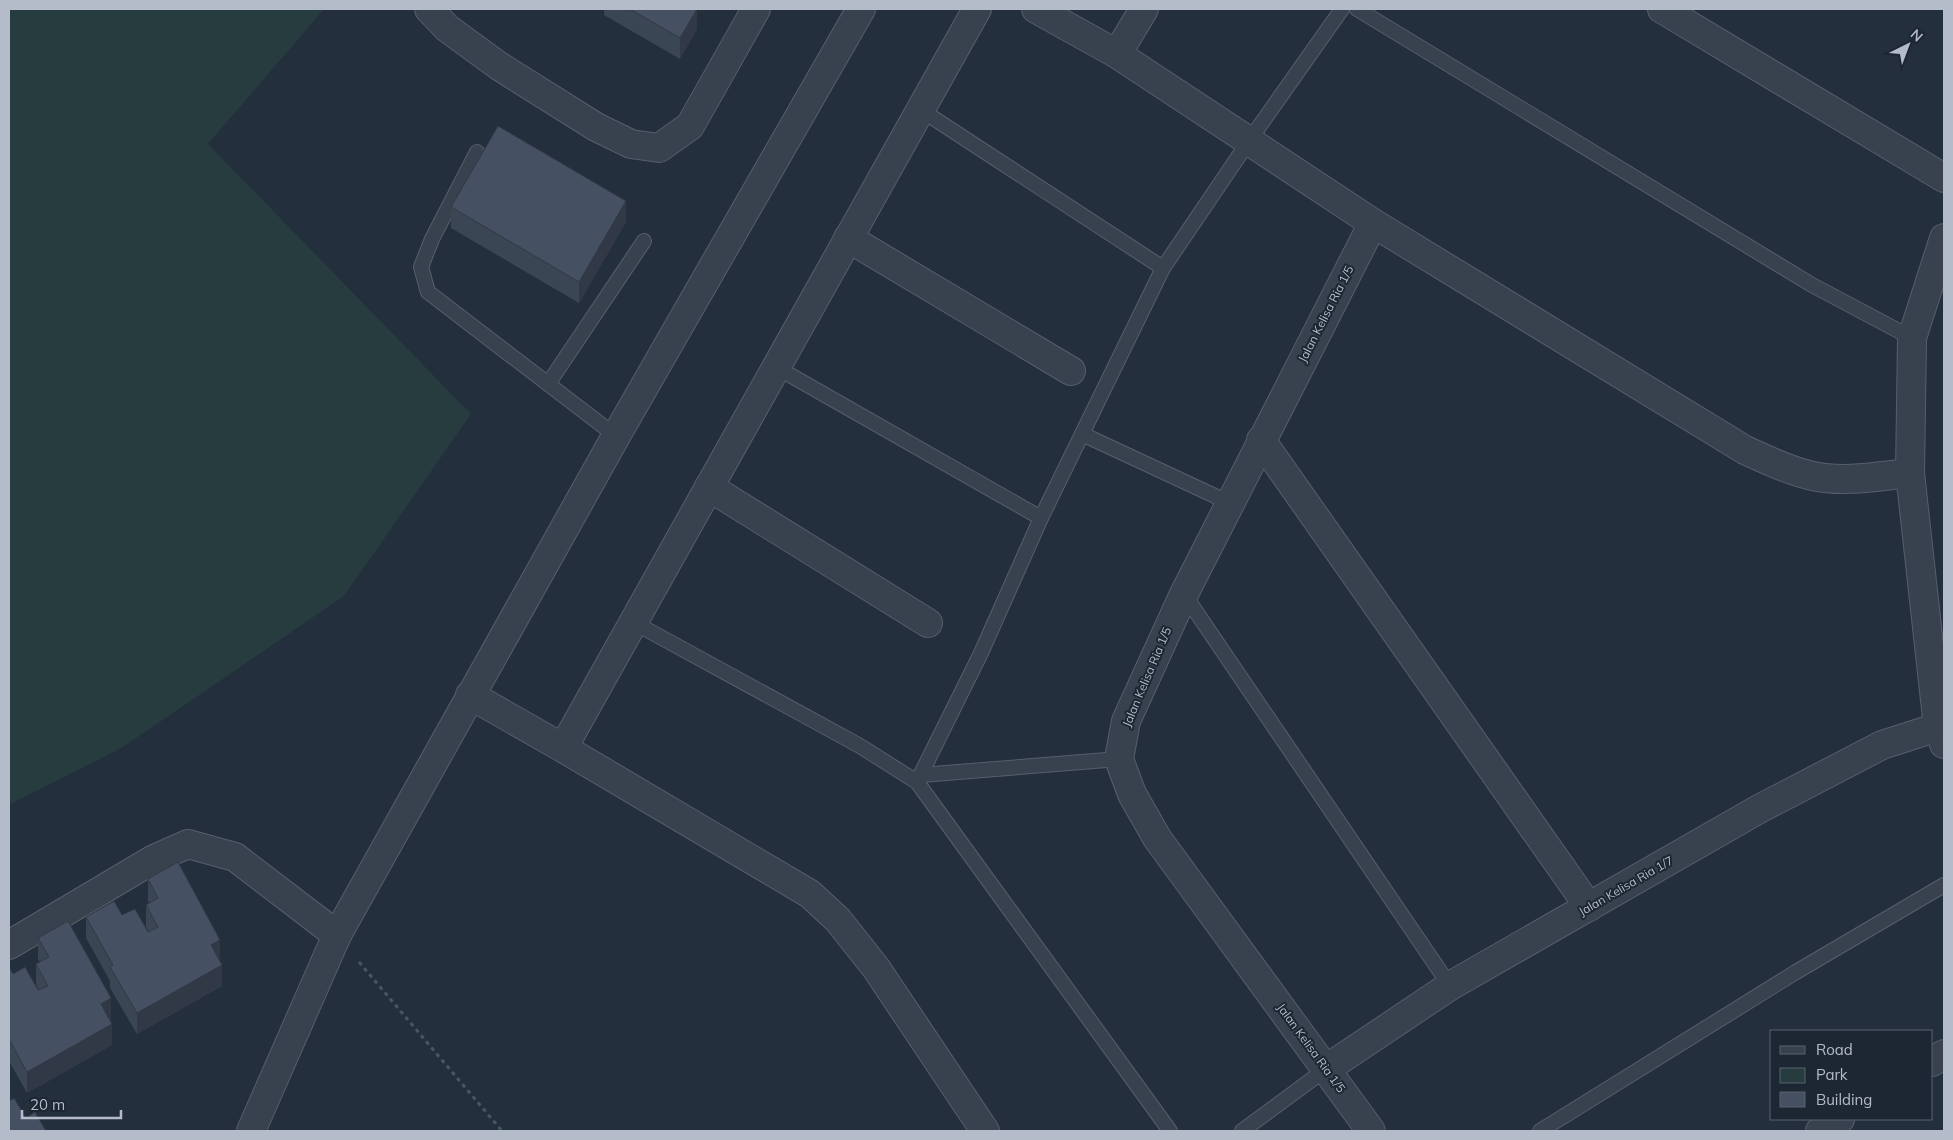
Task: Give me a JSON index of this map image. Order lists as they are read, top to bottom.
{
  "streets": {
    "street": ["Jalan Kelisa Ria 1/5", "Jalan Kelisa Ria 1/7"]
  },
  "crossings": [
    ["Jalan Kelisa Ria 1/5", "Jalan Kelisa Ria 1/7"]
  ],
  "legend": ["Road", "Park", "Building"],
  "scale_bar": "20 m",
  "north": "top right"
}
